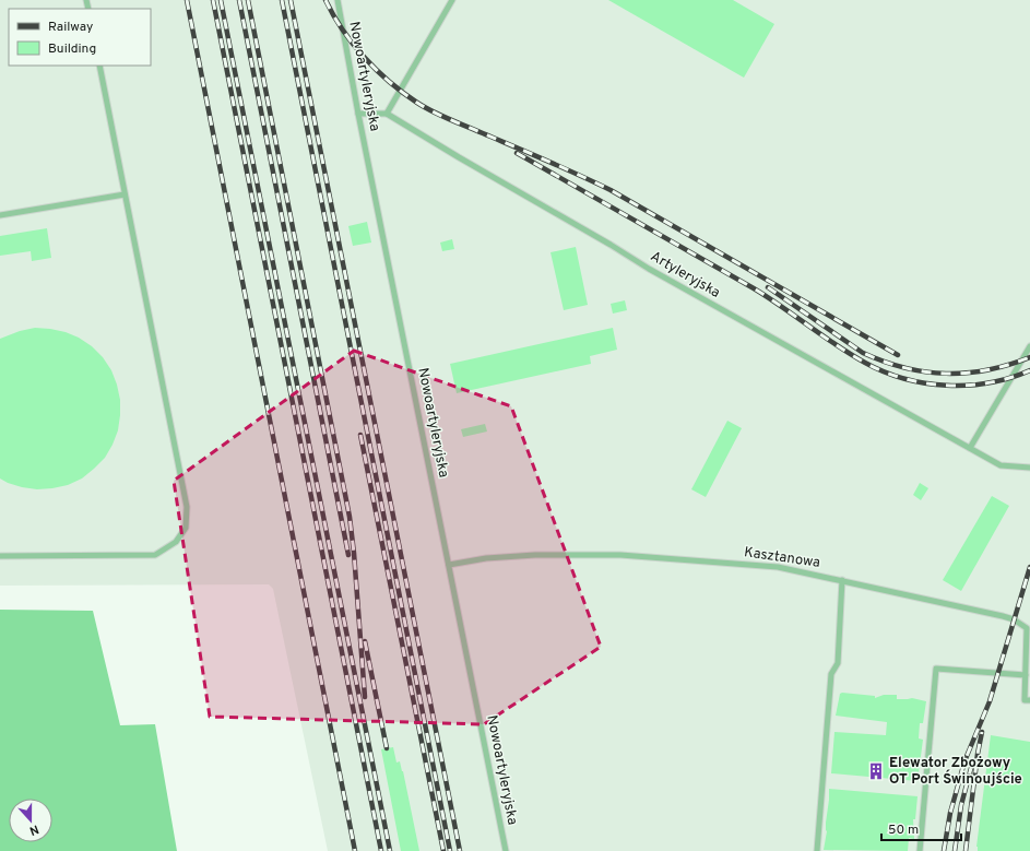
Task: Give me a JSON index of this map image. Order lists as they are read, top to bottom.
{
  "streets": {
    "lane": ["Nowoartyleryjska", "Artyleryjska", "Kasztanowa"]
  },
  "crossings": [
    ["Nowoartyleryjska", "Kasztanowa"]
  ],
  "places": {
    "building": ["Elewator Zbożowy OT Port Świnoujście"]
  },
  "legend": ["Railway", "Building"],
  "scale_bar": "50 m",
  "north": "bottom"
}
